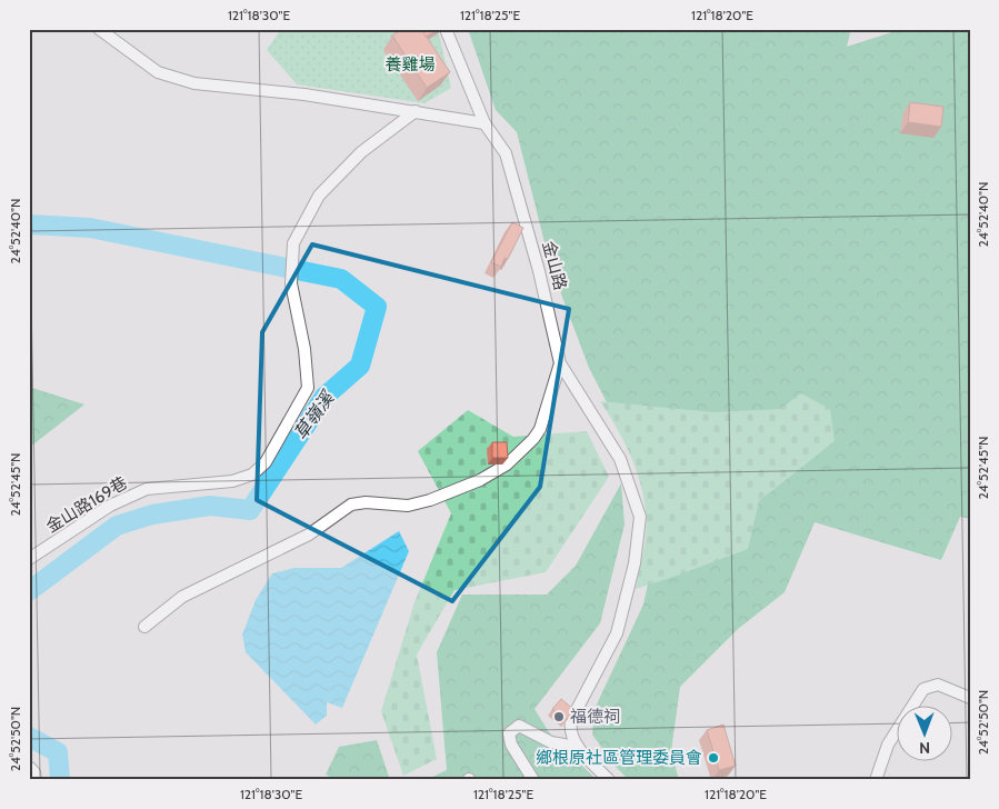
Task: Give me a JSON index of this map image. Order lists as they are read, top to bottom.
{
  "streets": {
    "street": ["金山路", "金山路169巷"]
  },
  "water": ["草嶺溪"],
  "parks": ["養雞場"],
  "places": ["福德祠", "鄉根原社區管理委員會"],
  "north": "bottom",
  "coordinates": [
    "121°18'30\"E",
    "121°18'25\"E",
    "121°18'20\"E",
    "24°52'40\"N",
    "24°52'45\"N",
    "24°52'50\"N"
  ]
}
